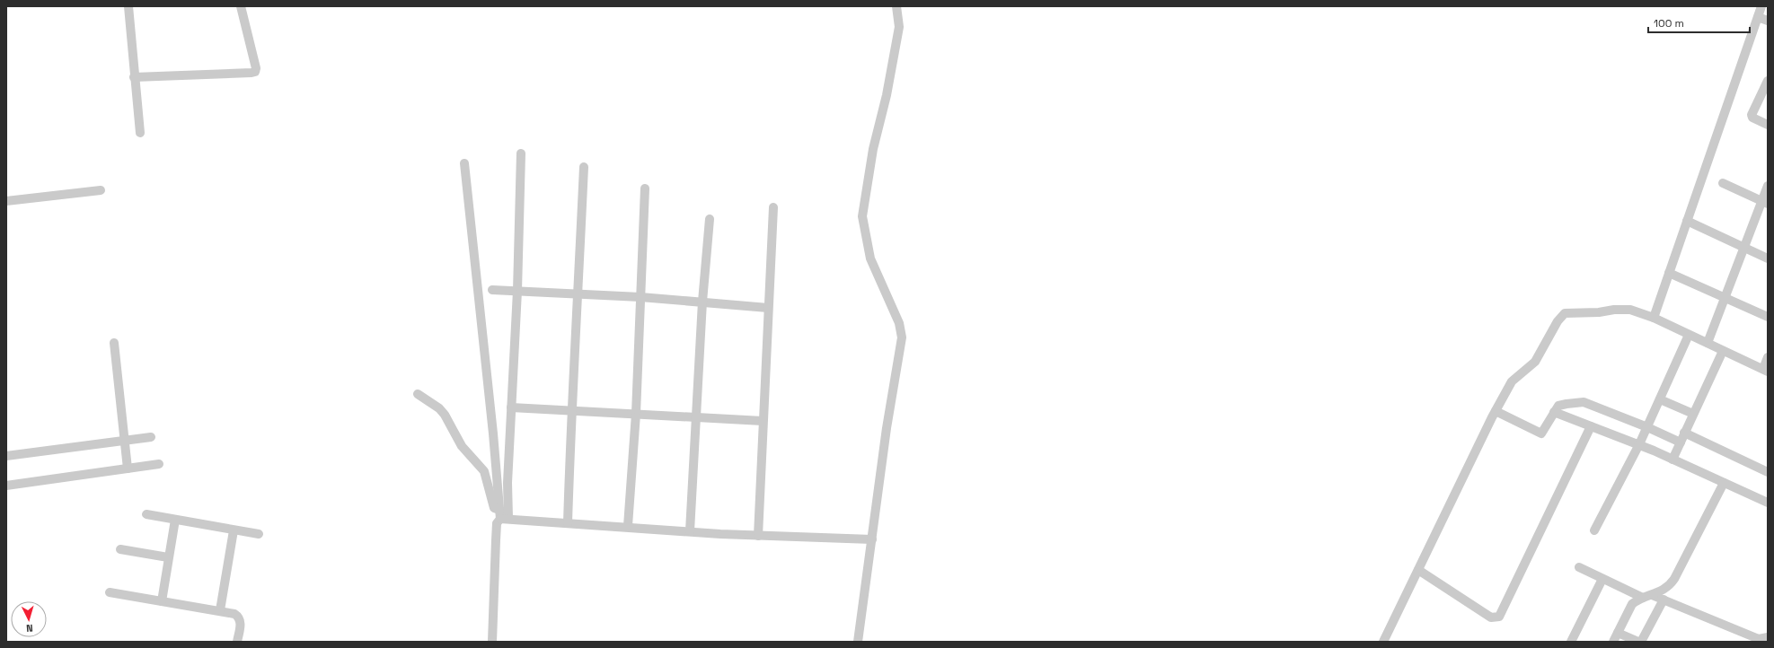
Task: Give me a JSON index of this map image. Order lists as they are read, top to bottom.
{
  "scale_bar": "100 m",
  "north": "bottom"
}
